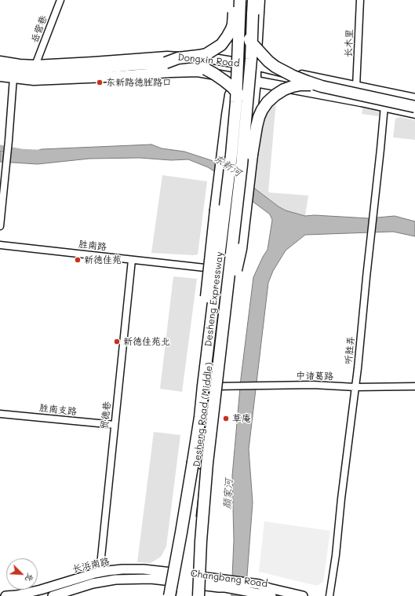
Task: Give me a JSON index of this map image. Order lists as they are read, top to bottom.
{
  "streets": {
    "highway": ["Desheng Expressway"],
    "main road": [
      "Dongxin Road",
      "Desheng Road (Middle)",
      "长浜南路",
      "Changbang Road"
    ],
    "street": [
      "岳营巷",
      "长木里",
      "胜南路",
      "听胜弄",
      "中诸葛路",
      "胜南支路",
      "贸德巷"
    ]
  },
  "crossings": [
    ["岳营巷", "Dongxin Road"],
    ["长木里", "Dongxin Road"],
    ["Dongxin Road", "听胜弄"],
    ["Dongxin Road", "Desheng Road (Middle)"],
    ["胜南路", "Desheng Road (Middle)"],
    ["胜南路", "贸德巷"],
    ["听胜弄", "中诸葛路"],
    ["中诸葛路", "Desheng Road (Middle)"],
    ["胜南支路", "贸德巷"],
    ["Desheng Road (Middle)", "长浜南路"],
    ["Desheng Road (Middle)", "Changbang Road"],
    ["贸德巷", "长浜南路"],
    ["长浜南路", "Changbang Road"]
  ],
  "water": ["东新河", "颜家河"],
  "places": [
    "东新路德胜路口",
    "新德佳苑",
    "新德佳苑北",
    "草庵"
  ],
  "north": "bottom right"
}
